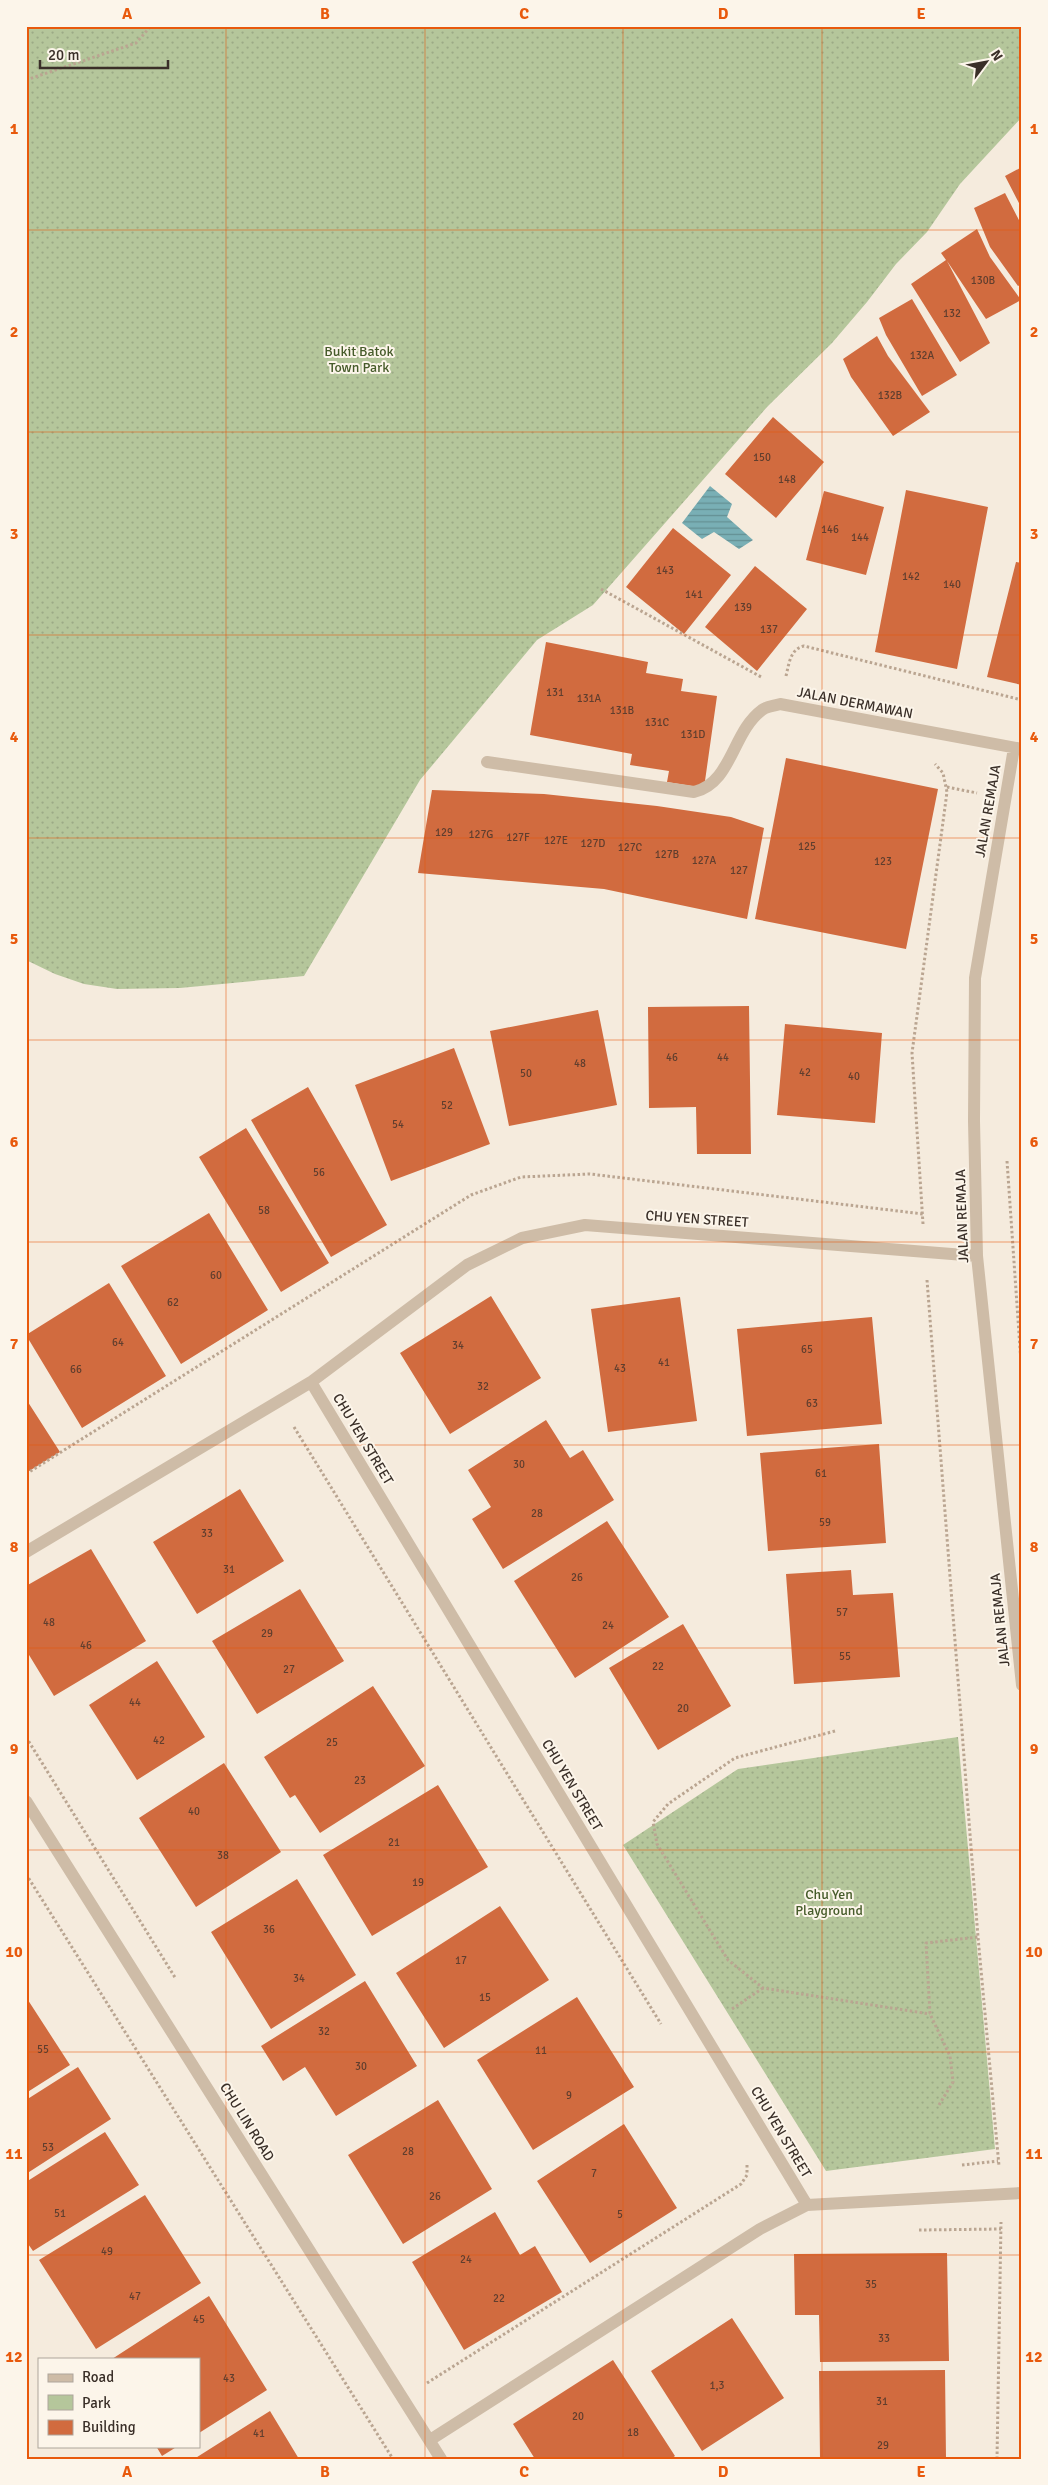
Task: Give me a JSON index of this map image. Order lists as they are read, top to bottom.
{
  "streets": {
    "street": [
      "JALAN DERMAWAN",
      "JALAN REMAJA",
      "CHU YEN STREET",
      "CHU LIN ROAD"
    ]
  },
  "crossings": [
    ["JALAN DERMAWAN", "JALAN REMAJA"],
    ["JALAN REMAJA", "CHU YEN STREET"]
  ],
  "parks": ["Bukit Batok Town Park", "Chu Yen Playground"],
  "house_numbers": [
    "130B",
    "132",
    "132A",
    "132B",
    "150",
    "148",
    "146",
    "144",
    "143",
    "142",
    "140",
    "141",
    "139",
    "137",
    "131",
    "131A",
    "131B",
    "131C",
    "131D",
    "129",
    "127G",
    "127F",
    "127E",
    "127D",
    "125",
    "127C",
    "127B",
    "127A",
    "123",
    "127",
    "46",
    "44",
    "48",
    "42",
    "50",
    "40",
    "52",
    "54",
    "56",
    "58",
    "60",
    "62",
    "64",
    "34",
    "65",
    "41",
    "43",
    "66",
    "32",
    "63",
    "30",
    "61",
    "28",
    "59",
    "33",
    "31",
    "26",
    "57",
    "48",
    "24",
    "29",
    "46",
    "55",
    "22",
    "27",
    "44",
    "20",
    "42",
    "25",
    "23",
    "40",
    "21",
    "38",
    "19",
    "36",
    "17",
    "34",
    "15",
    "32",
    "55",
    "11",
    "30",
    "9",
    "53",
    "28",
    "7",
    "26",
    "51",
    "5",
    "49",
    "24",
    "35",
    "47",
    "22",
    "45",
    "33",
    "43",
    "1,3",
    "31",
    "20",
    "18",
    "41",
    "29"
  ],
  "legend": ["Road", "Park", "Building"],
  "scale_bar": "20 m",
  "north": "top right",
  "grid": {
    "columns": [
      "A",
      "B",
      "C",
      "D",
      "E"
    ],
    "rows": [
      "1",
      "2",
      "3",
      "4",
      "5",
      "6",
      "7",
      "8",
      "9",
      "10",
      "11",
      "12"
    ]
  }
}
